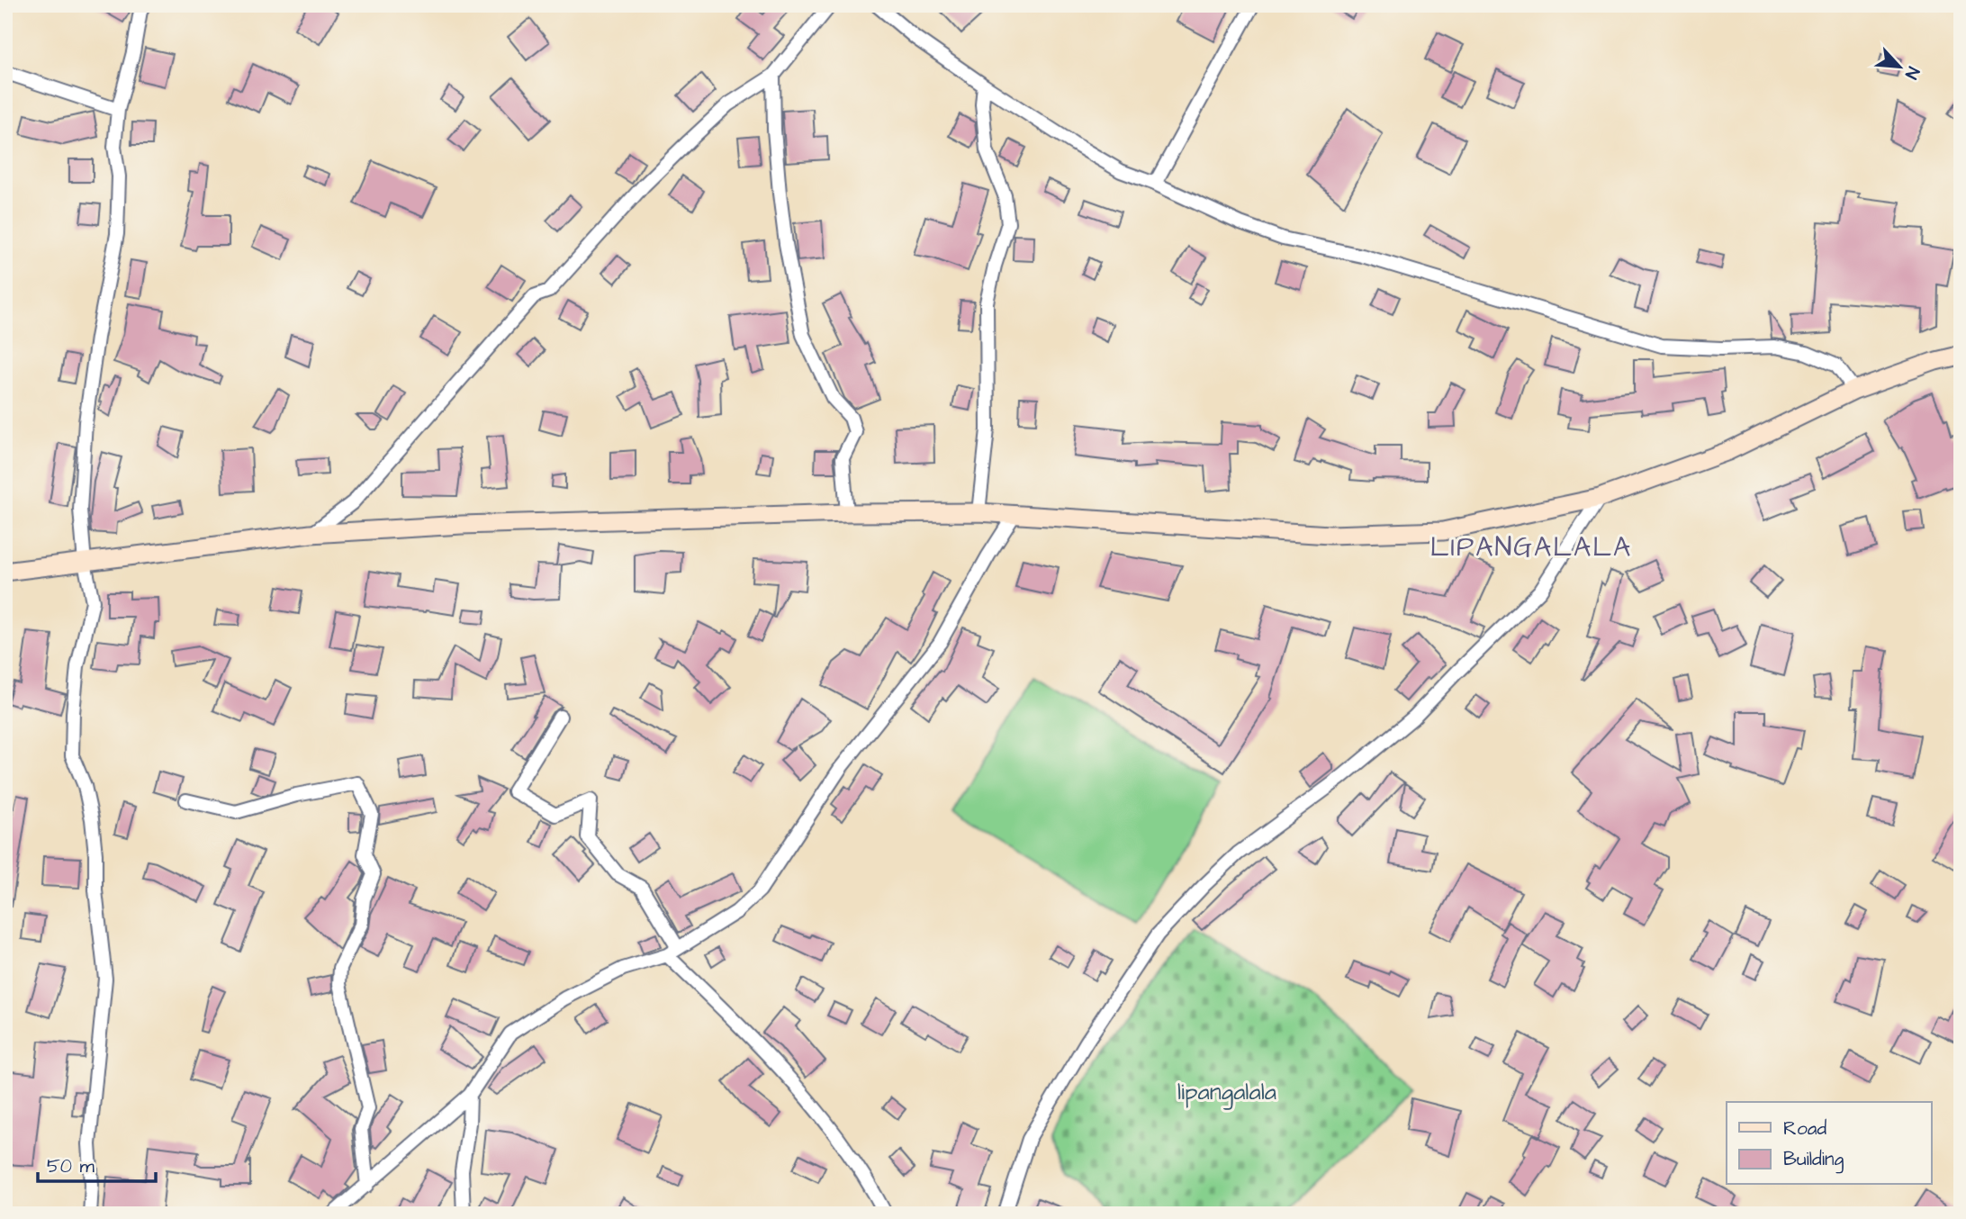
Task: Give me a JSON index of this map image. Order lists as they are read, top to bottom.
{
  "districts": ["LIPANGALALA"],
  "parks": ["lipangalala"],
  "legend": ["Road", "Building"],
  "scale_bar": "50 m",
  "north": "bottom right"
}
